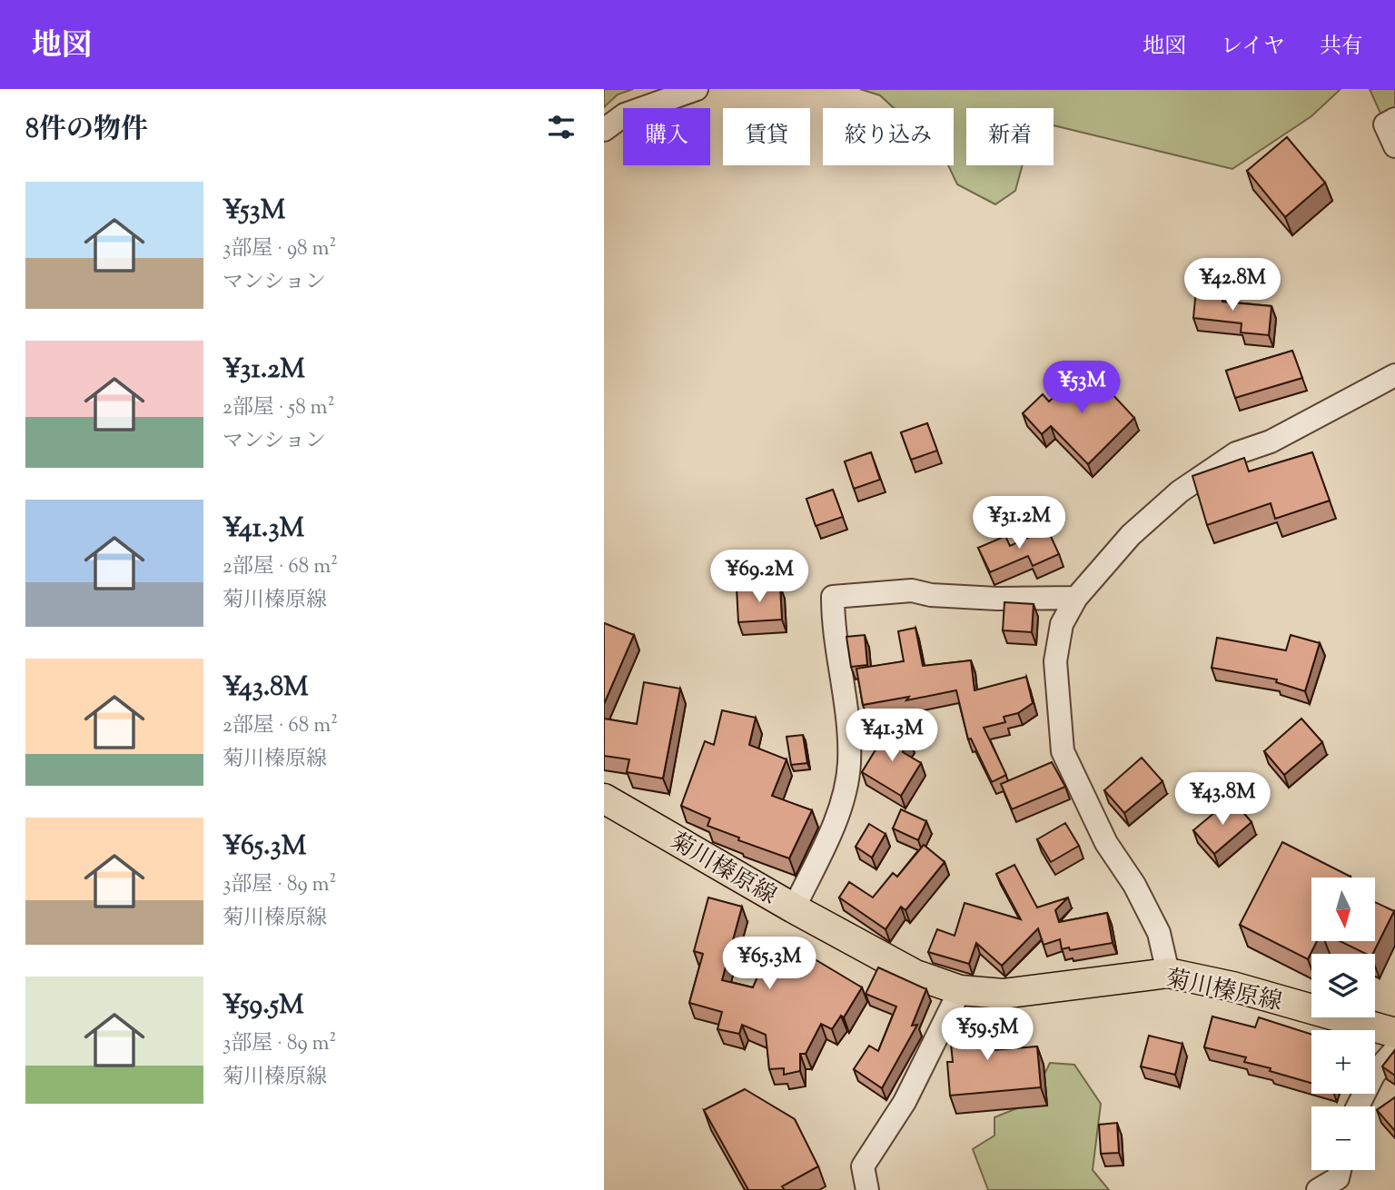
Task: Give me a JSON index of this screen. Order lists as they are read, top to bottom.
{
  "streets": {
    "main road": ["菊川榛原線"]
  },
  "north": "bottom",
  "page": {
    "header": "地図",
    "nav": ["地図", "レイヤ", "共有"],
    "heading": "8件の物件",
    "chip": [
      "購入",
      "賃貸",
      "絞り込み",
      "新着"
    ],
    "list": [
      {
        "name": "¥53M",
        "note": "3部屋 · 98 m² · マンション"
      },
      {
        "name": "¥31.2M",
        "note": "2部屋 · 58 m² · マンション"
      },
      {
        "name": "¥41.3M",
        "note": "2部屋 · 68 m² · 菊川榛原線"
      },
      {
        "name": "¥43.8M",
        "note": "2部屋 · 68 m² · 菊川榛原線"
      },
      {
        "name": "¥65.3M",
        "note": "3部屋 · 89 m² · 菊川榛原線"
      },
      {
        "name": "¥59.5M",
        "note": "3部屋 · 89 m² · 菊川榛原線"
      }
    ],
    "price": [
      "¥42.8M",
      "¥53M",
      "¥31.2M",
      "¥69.2M",
      "¥41.3M",
      "¥43.8M",
      "¥65.3M",
      "¥59.5M"
    ],
    "map_buttons": ["+", "−"]
  }
}
